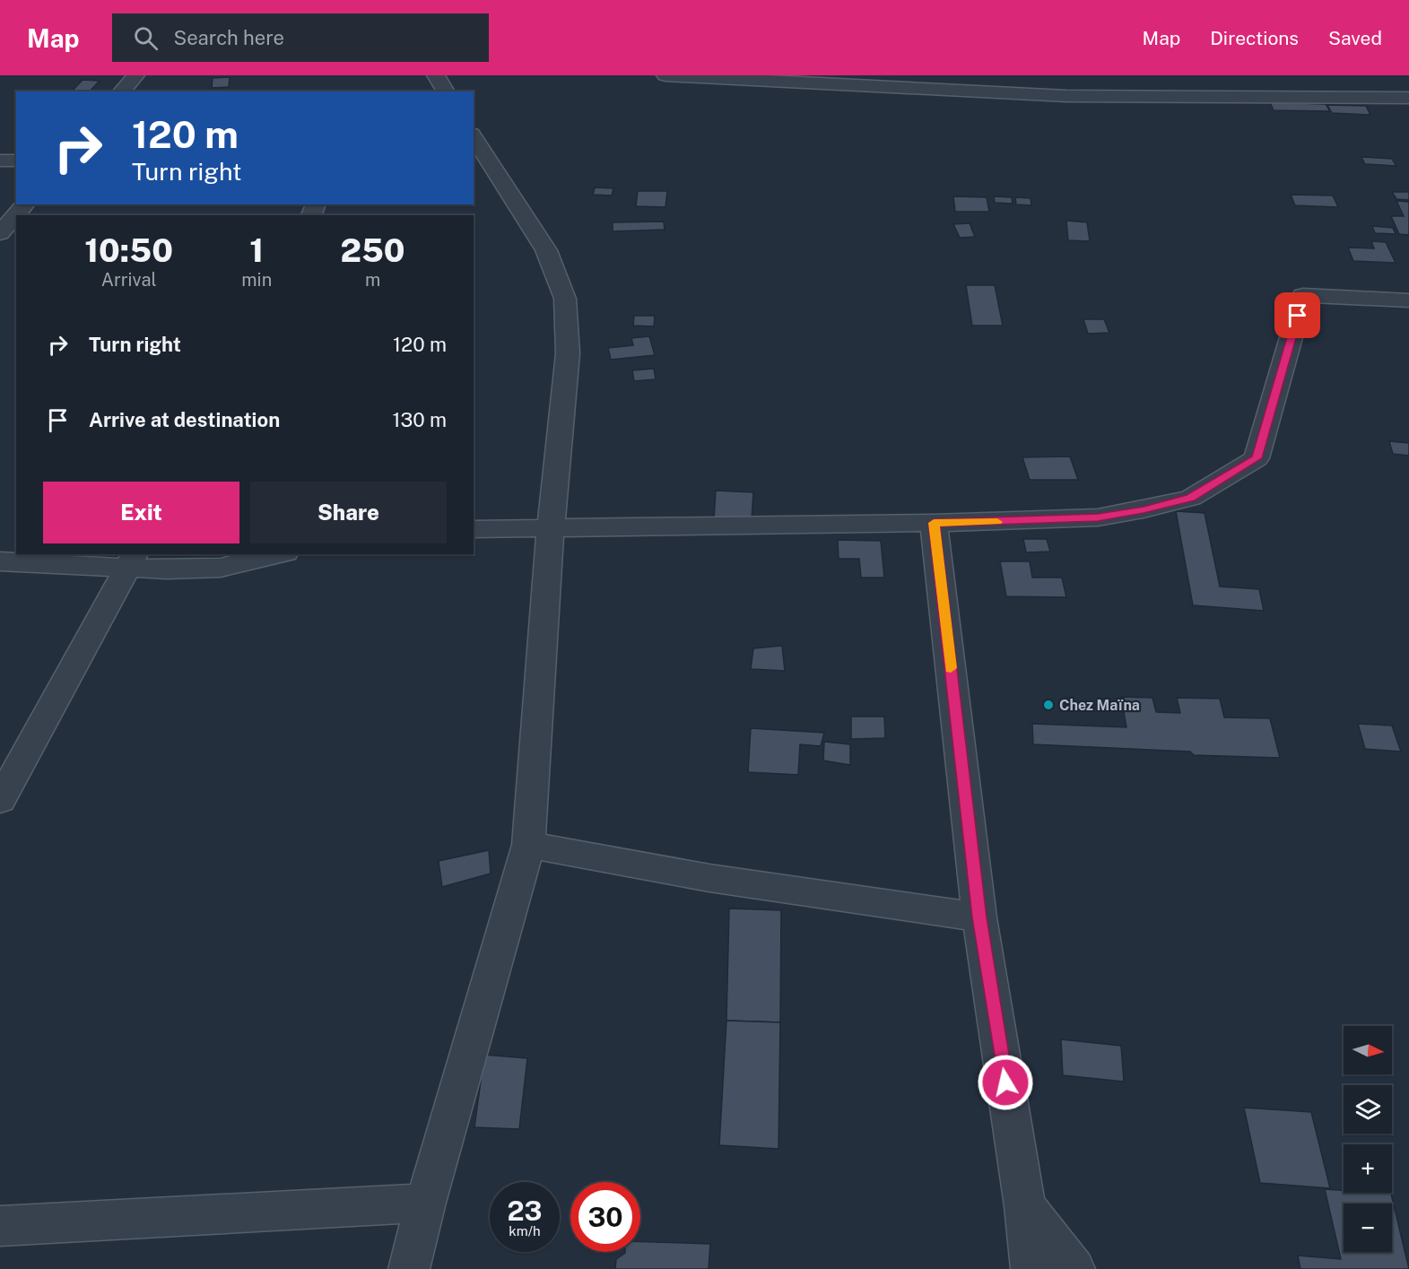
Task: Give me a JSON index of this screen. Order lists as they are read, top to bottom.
{
  "places": ["Chez Maïna"],
  "north": "right",
  "page": {
    "header": "Map",
    "search": "Search here",
    "nav": ["Map", "Directions", "Saved"],
    "turn": ["120 m", "Turn right"],
    "eta": [
      "10:50",
      "Arrival",
      "1",
      "min",
      "250",
      "m"
    ],
    "list": [
      {
        "name": "Turn right",
        "value": "120 m"
      },
      {
        "name": "Arrive at destination",
        "value": "130 m"
      }
    ],
    "buttons": ["Exit", "Share"],
    "map_buttons": ["+", "−"],
    "speed": "23 km/h",
    "limit": "30"
  }
}
